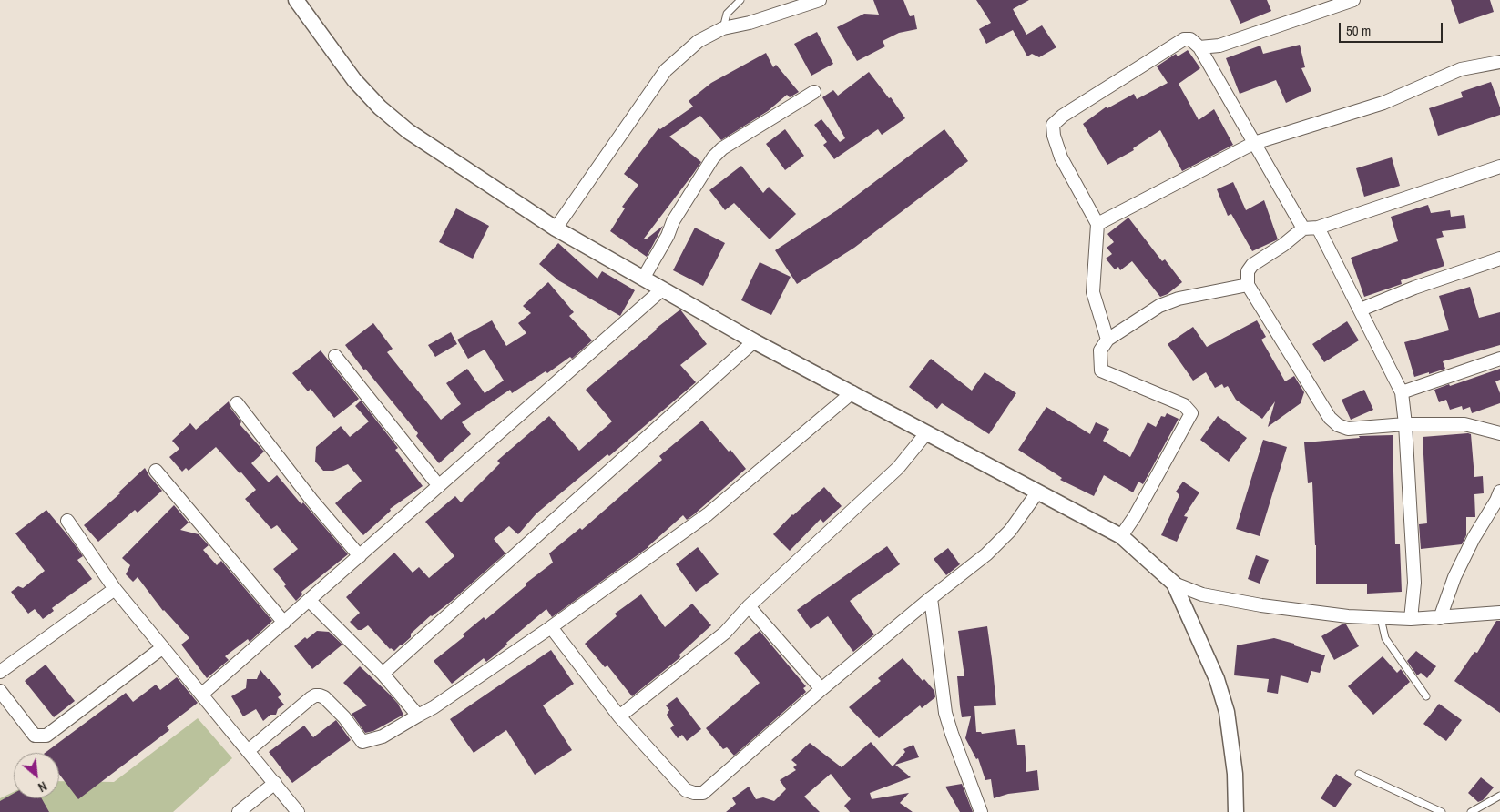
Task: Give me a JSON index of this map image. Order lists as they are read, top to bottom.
{
  "scale_bar": "50 m",
  "north": "bottom right"
}
